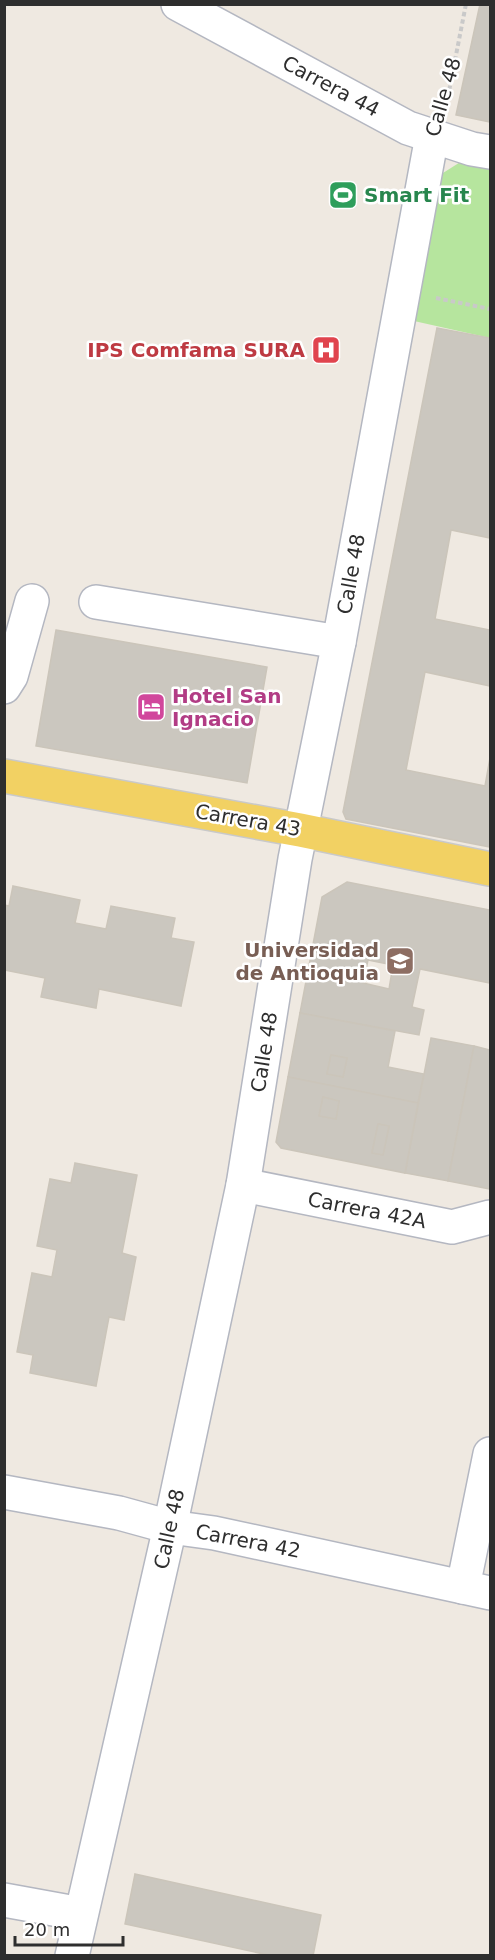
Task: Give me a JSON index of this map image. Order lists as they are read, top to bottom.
{
  "streets": {
    "main road": ["Carrera 43"],
    "street": [
      "Carrera 44",
      "Calle 48",
      "Carrera 42A",
      "Carrera 42"
    ]
  },
  "crossings": [
    ["Carrera 44", "Calle 48"],
    ["Calle 48", "Carrera 43"],
    ["Calle 48", "Carrera 42A"],
    ["Calle 48", "Carrera 42"]
  ],
  "places": {
    "sports": ["Smart Fit"],
    "hospital": ["IPS Comfama SURA"],
    "hotel": ["Hotel San Ignacio"],
    "school or university": ["Universidad de Antioquia"]
  },
  "scale_bar": "20 m"
}
